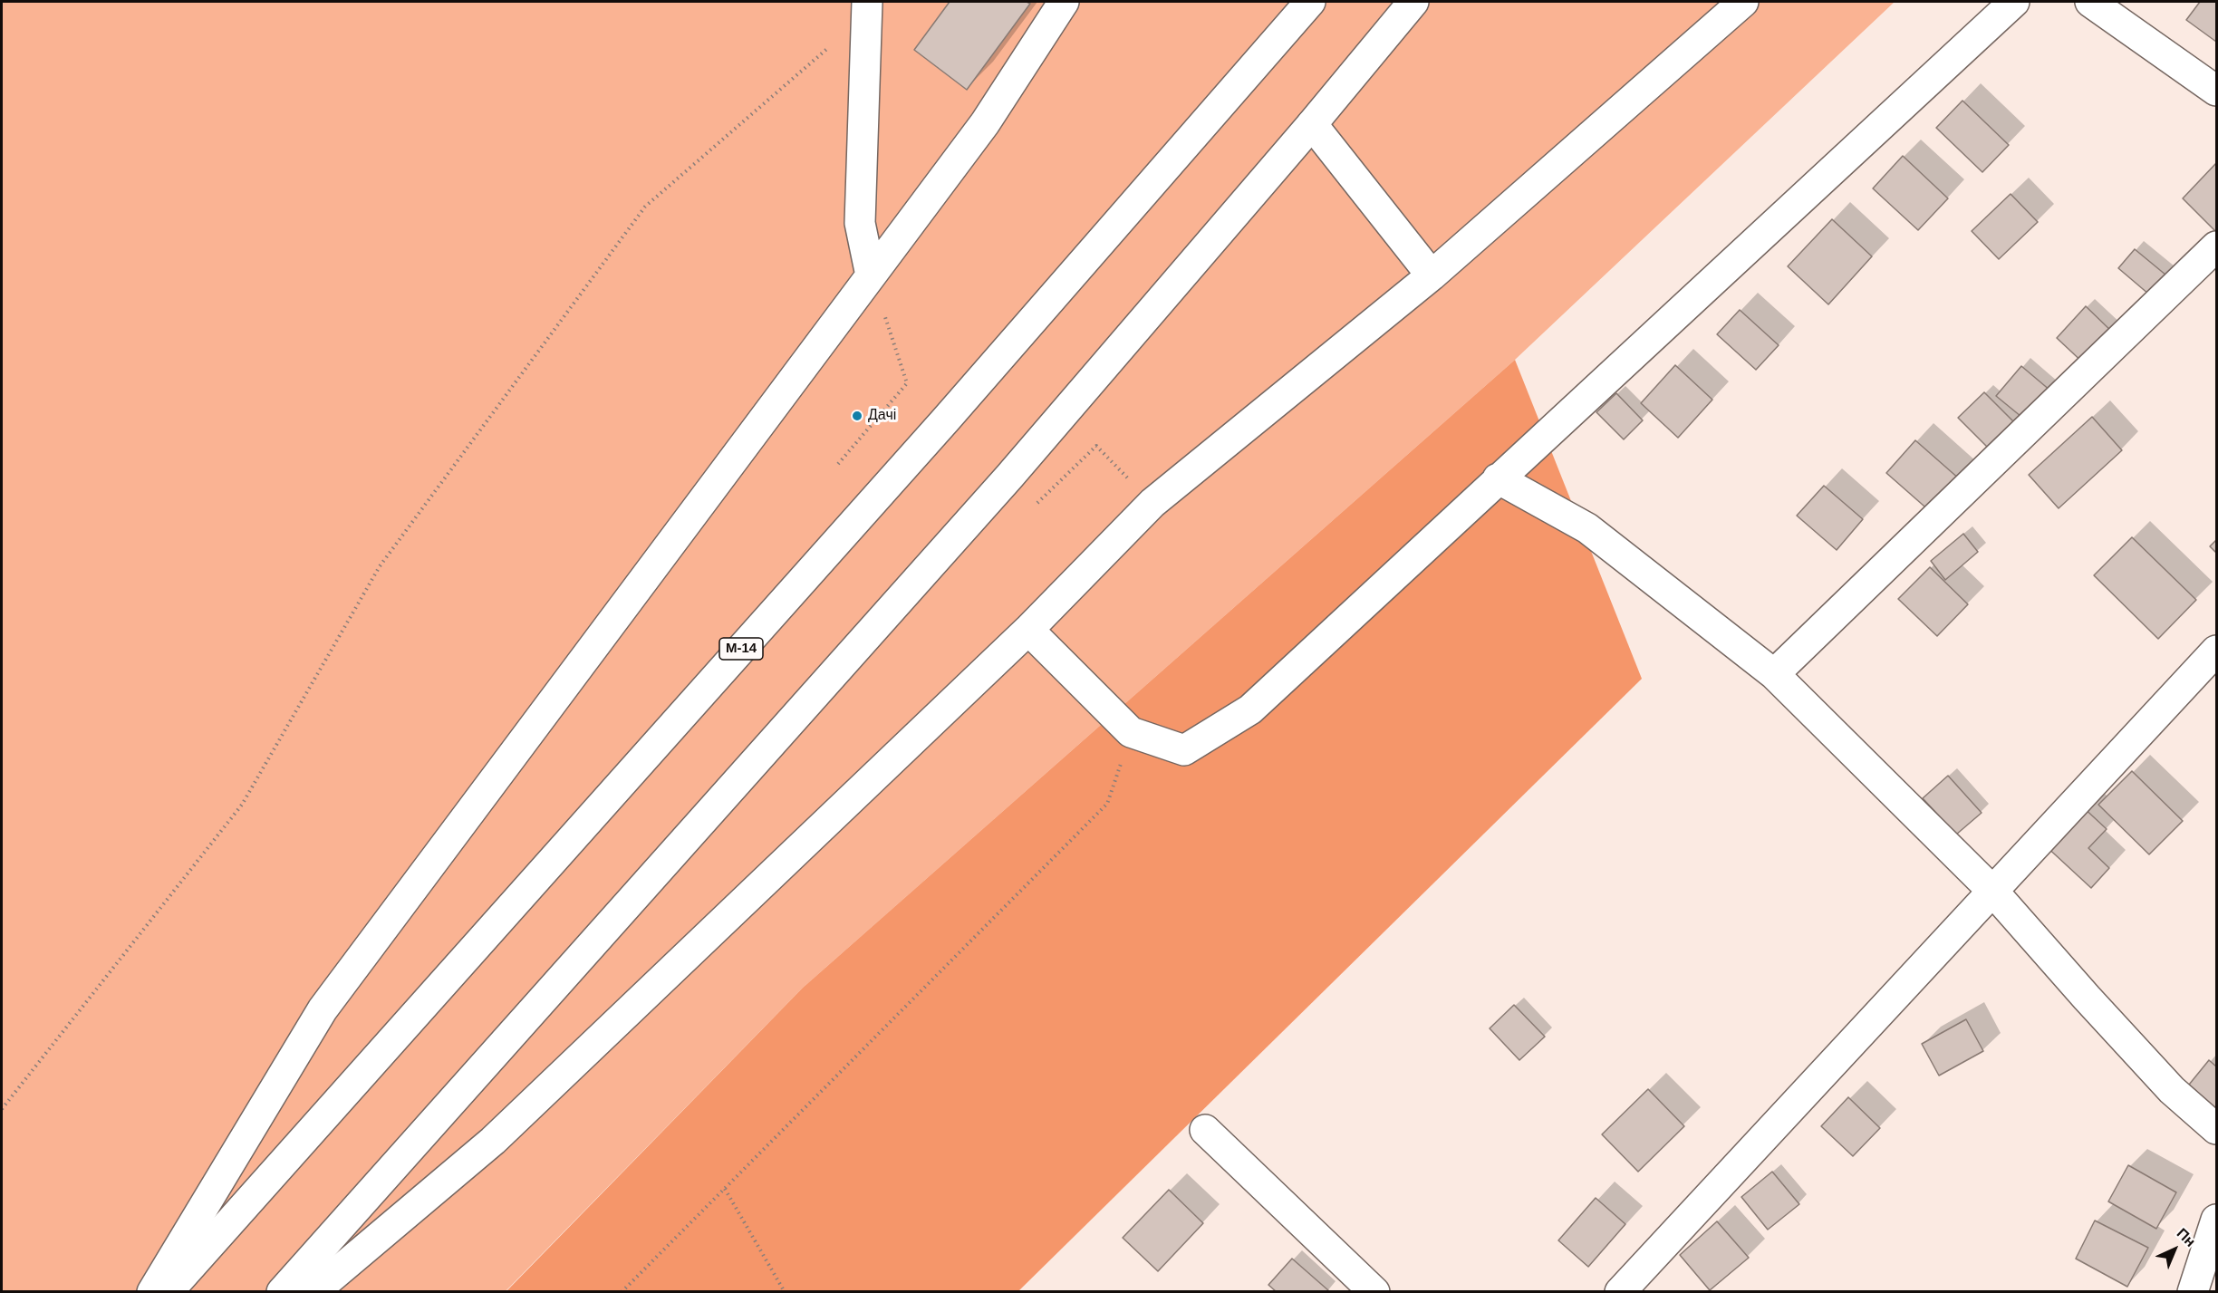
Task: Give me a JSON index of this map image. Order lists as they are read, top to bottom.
{
  "streets": {
    "main road": ["М-14"]
  },
  "places": ["Дачі"],
  "north": "top right"
}
